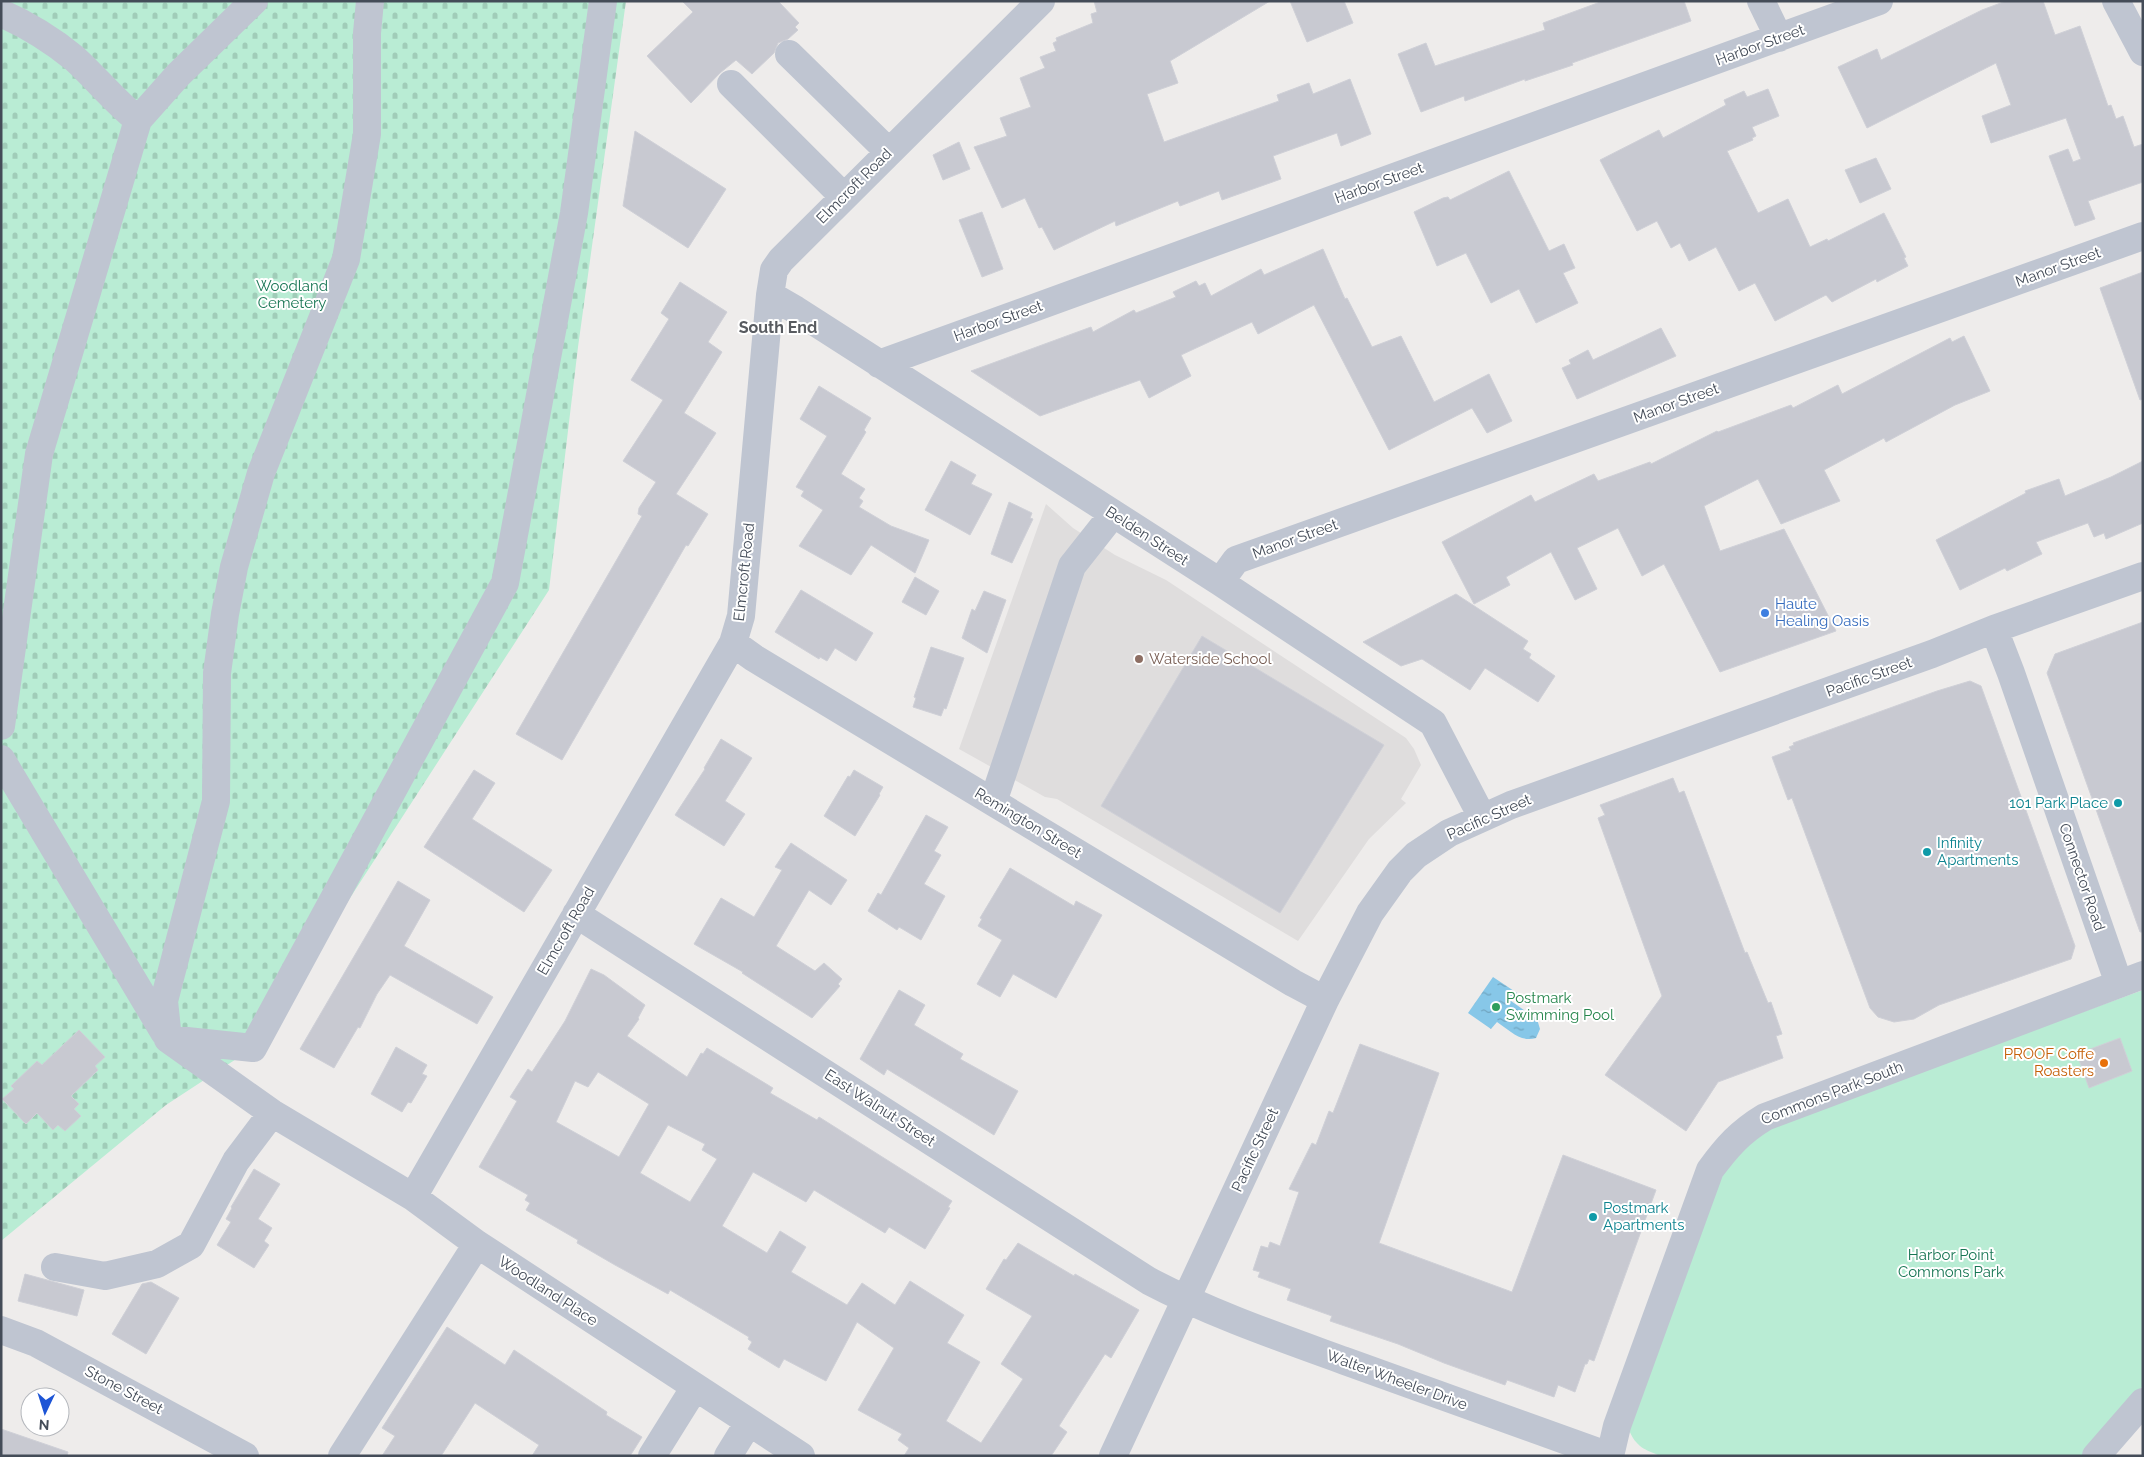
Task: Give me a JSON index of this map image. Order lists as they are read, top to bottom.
{
  "streets": {
    "street": [
      "Harbor Street",
      "Elmcroft Road",
      "Manor Street",
      "Belden Street",
      "Pacific Street",
      "Remington Street",
      "Connector Road",
      "Commons Park South",
      "East Walnut Street",
      "Woodland Place",
      "Walter Wheeler Drive",
      "Stone Street"
    ]
  },
  "crossings": [
    ["Harbor Street", "Belden Street"],
    ["Elmcroft Road", "Belden Street"],
    ["Elmcroft Road", "Remington Street"],
    ["Elmcroft Road", "East Walnut Street"],
    ["Elmcroft Road", "Woodland Place"],
    ["Manor Street", "Belden Street"],
    ["Belden Street", "Pacific Street"],
    ["Pacific Street", "Remington Street"],
    ["Pacific Street", "Connector Road"],
    ["Pacific Street", "East Walnut Street"],
    ["Pacific Street", "Walter Wheeler Drive"],
    ["Connector Road", "Commons Park South"],
    ["Commons Park South", "Walter Wheeler Drive"],
    ["East Walnut Street", "Walter Wheeler Drive"]
  ],
  "districts": ["South End"],
  "parks": ["Woodland Cemetery", "Harbor Point Commons Park"],
  "places": [
    "Haute Healing Oasis",
    "Waterside School",
    "101 Park Place",
    "Infinity Apartments",
    "Postmark Swimming Pool",
    "PROOF Coffe Roasters",
    "Postmark Apartments"
  ],
  "north": "bottom"
}
